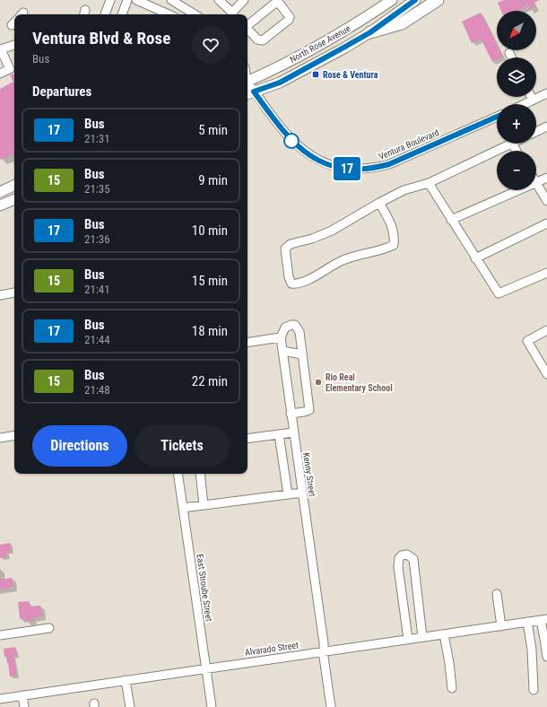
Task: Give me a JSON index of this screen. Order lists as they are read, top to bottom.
{
  "streets": {
    "main road": ["North Rose Avenue"],
    "street": [
      "Ventura Boulevard",
      "Kenny Street",
      "East Stroube Street",
      "Alvarado Street"
    ]
  },
  "crossings": [
    ["North Rose Avenue", "Ventura Boulevard"],
    ["Kenny Street", "Alvarado Street"],
    ["East Stroube Street", "Alvarado Street"]
  ],
  "places": {
    "transit": ["Rose & Ventura"],
    "other": ["Rio Real Elementary School"]
  },
  "lines": ["bus line 17"],
  "north": "bottom left",
  "page": {
    "on_map": "17",
    "map_buttons": ["+", "−"],
    "heading": [
      ["Ventura Blvd & Rose", "Bus"],
      "Departures"
    ],
    "list": [
      {
        "mark": "17",
        "name": "Bus",
        "note": "21:31",
        "value": "5 min"
      },
      {
        "mark": "15",
        "name": "Bus",
        "note": "21:35",
        "value": "9 min"
      },
      {
        "mark": "17",
        "name": "Bus",
        "note": "21:36",
        "value": "10 min"
      },
      {
        "mark": "15",
        "name": "Bus",
        "note": "21:41",
        "value": "15 min"
      },
      {
        "mark": "17",
        "name": "Bus",
        "note": "21:44",
        "value": "18 min"
      },
      {
        "mark": "15",
        "name": "Bus",
        "note": "21:48",
        "value": "22 min"
      }
    ],
    "buttons": ["Directions", "Tickets"]
  }
}
